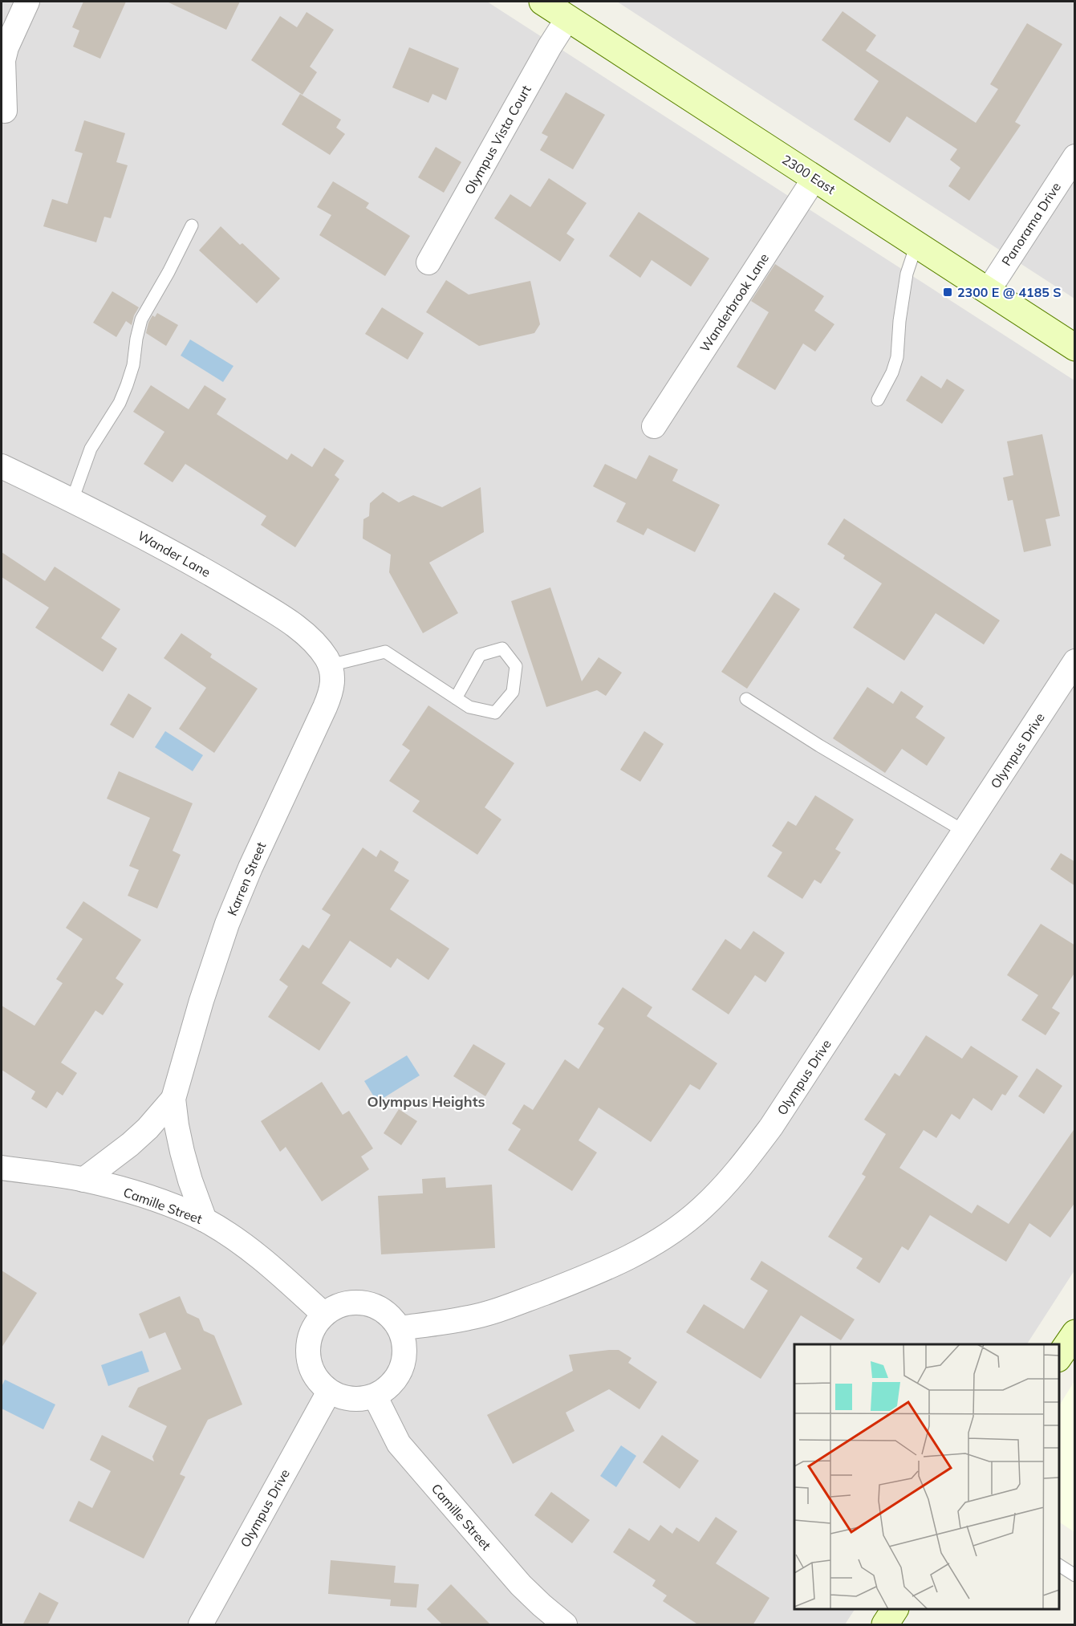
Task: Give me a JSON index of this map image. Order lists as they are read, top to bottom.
{
  "streets": {
    "main road": ["2300 East"],
    "street": [
      "Olympus Vista Court",
      "Panorama Drive",
      "Wanderbrook Lane",
      "Wander Lane",
      "Olympus Drive",
      "Karren Street",
      "Camille Street"
    ]
  },
  "crossings": [
    ["Olympus Vista Court", "2300 East"],
    ["2300 East", "Panorama Drive"],
    ["2300 East", "Wanderbrook Lane"],
    ["Wander Lane", "Karren Street"],
    ["Olympus Drive", "Camille Street"],
    ["Karren Street", "Camille Street"]
  ],
  "districts": ["Olympus Heights"],
  "places": {
    "transit": ["2300 E @ 4185 S"]
  }
}
